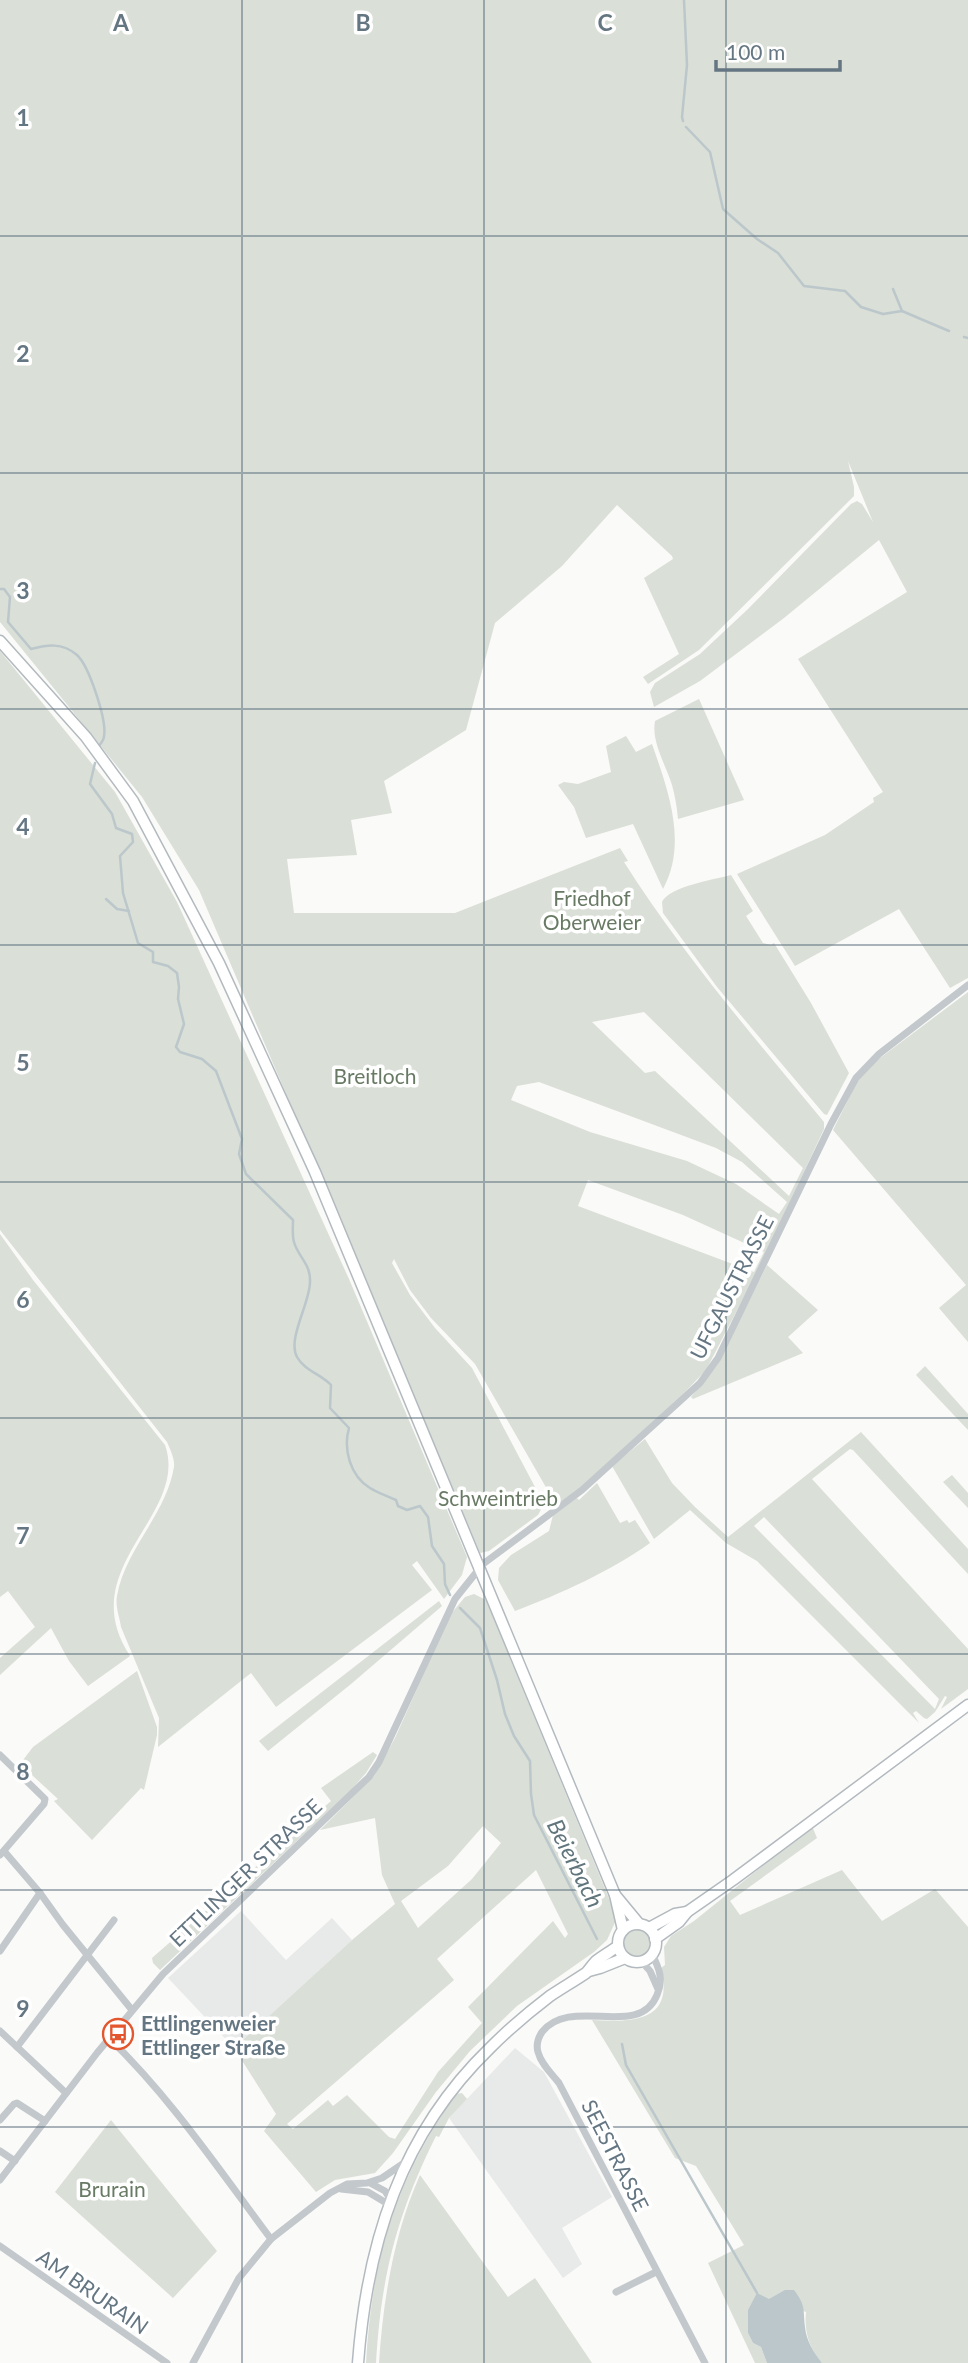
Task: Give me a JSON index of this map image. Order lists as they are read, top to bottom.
{
  "streets": {
    "street": [
      "UFGAUSTRASSE",
      "ETTLINGER STRASSE",
      "SEESTRASSE",
      "AM BRURAIN"
    ]
  },
  "crossings": [
    ["UFGAUSTRASSE", "ETTLINGER STRASSE"]
  ],
  "water": ["Beierbach"],
  "parks": [
    "Friedhof Oberweier",
    "Breitloch",
    "Schweintrieb",
    "Brurain"
  ],
  "places": {
    "bus stop": ["Ettlingenweier Ettlinger Straße"]
  },
  "scale_bar": "100 m",
  "grid": {
    "columns": ["A", "B", "C"],
    "rows": [
      "1",
      "2",
      "3",
      "4",
      "5",
      "6",
      "7",
      "8",
      "9"
    ]
  }
}
